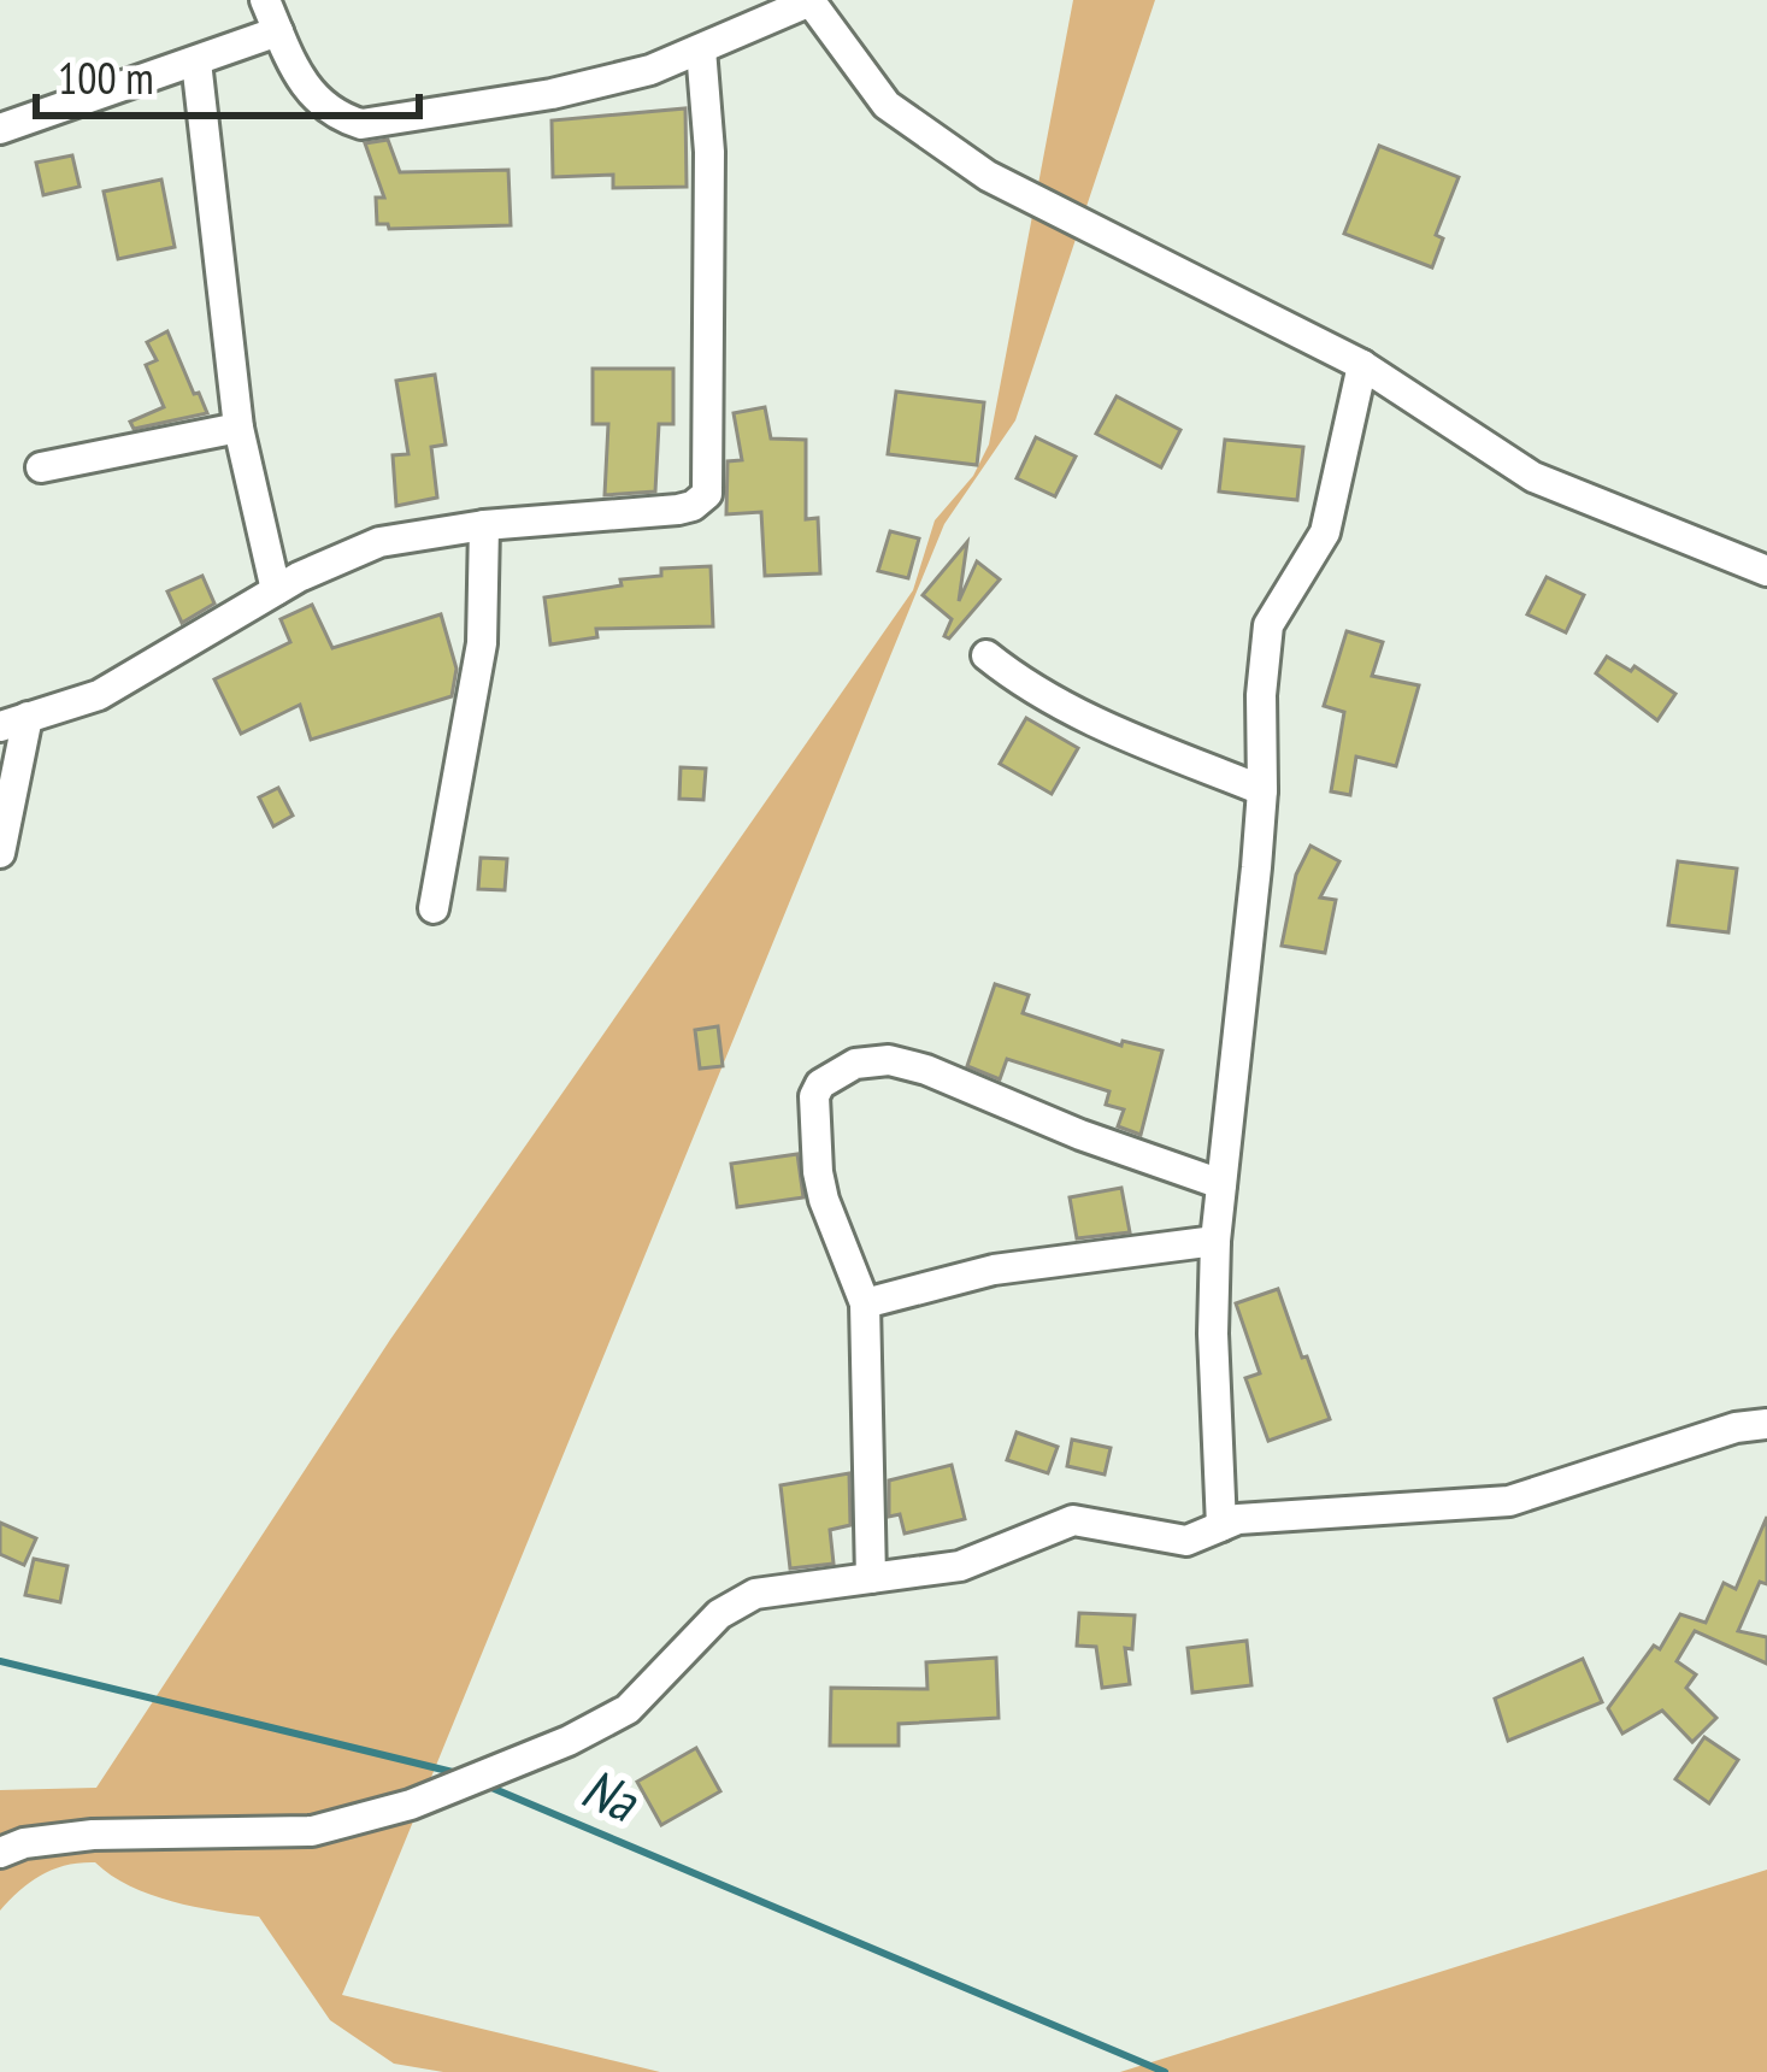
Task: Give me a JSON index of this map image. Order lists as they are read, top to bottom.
{
  "water": ["Na"],
  "scale_bar": "100 m"
}
